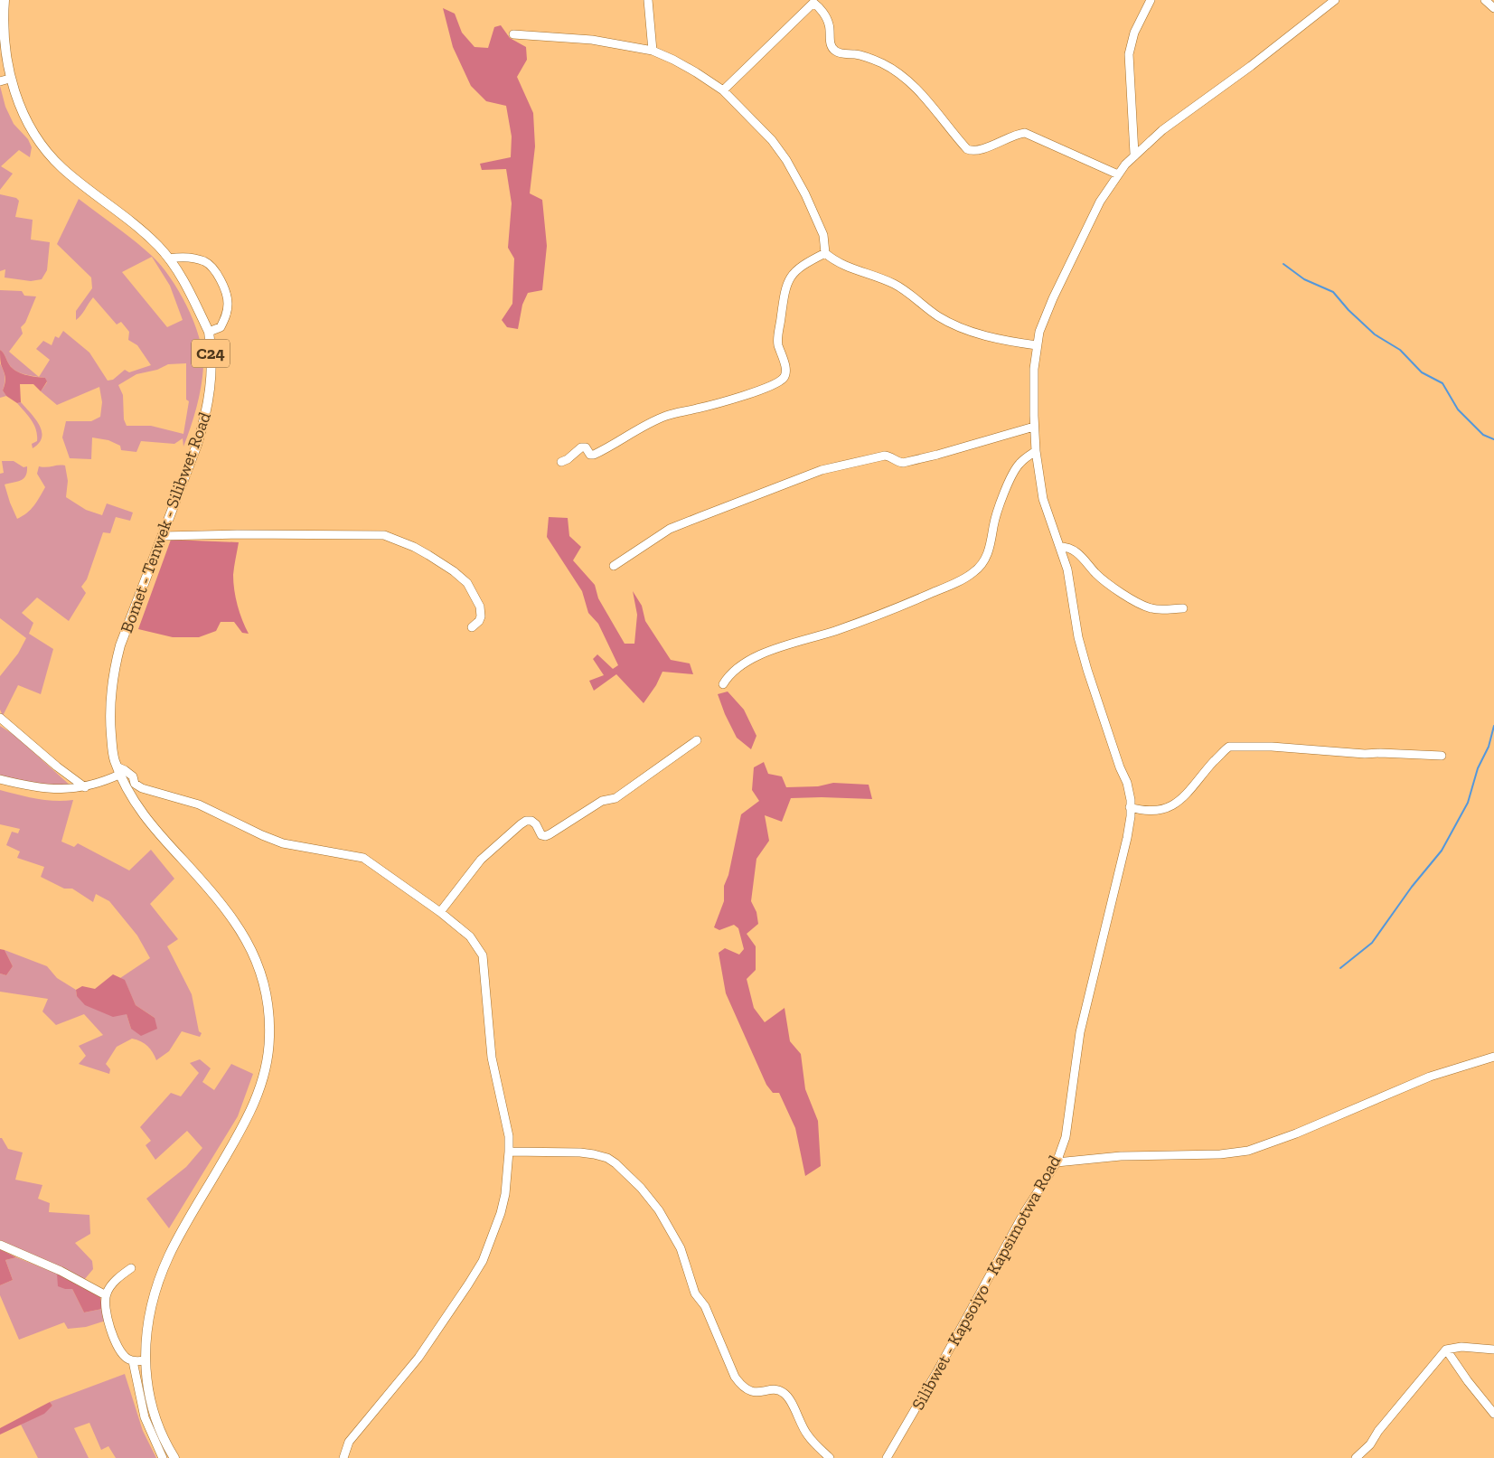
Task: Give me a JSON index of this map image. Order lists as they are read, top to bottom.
{
  "streets": {
    "main road": ["C24", "Bomet - Tenwek - Silibwet Road"],
    "street": ["Silibwet - Kapsoiyo - Kapsimotwa Road"]
  },
  "crossings": [
    ["C24", "Bomet - Tenwek - Silibwet Road"]
  ]
}
